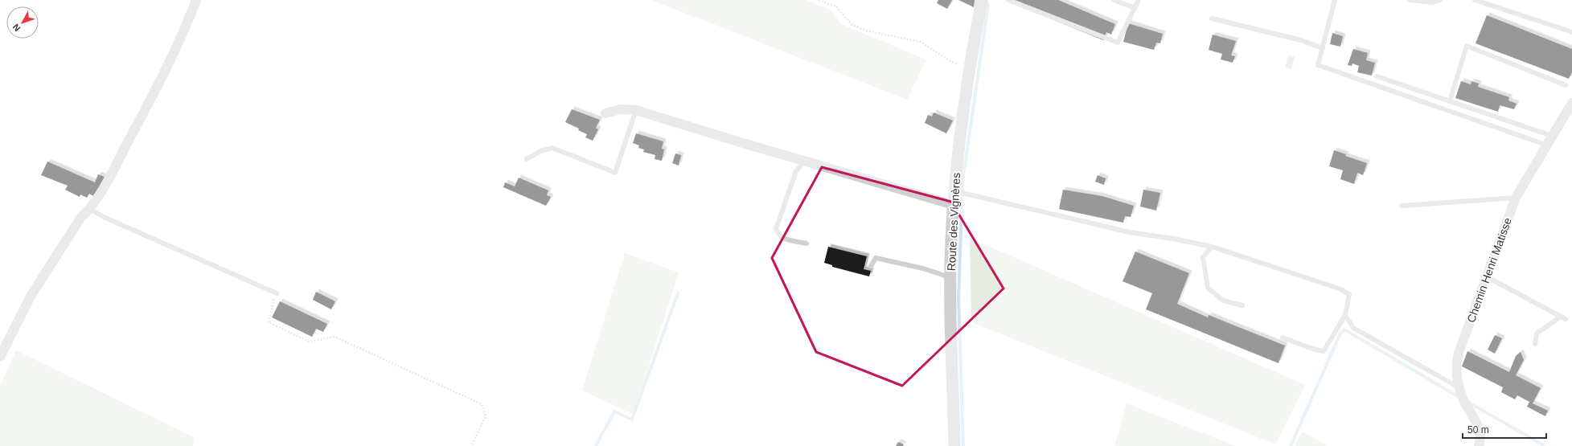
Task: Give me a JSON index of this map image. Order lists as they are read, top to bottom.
{
  "streets": {
    "street": ["Route des Vignères", "Chemin Henri Matisse"]
  },
  "scale_bar": "50 m",
  "north": "bottom left"
}
